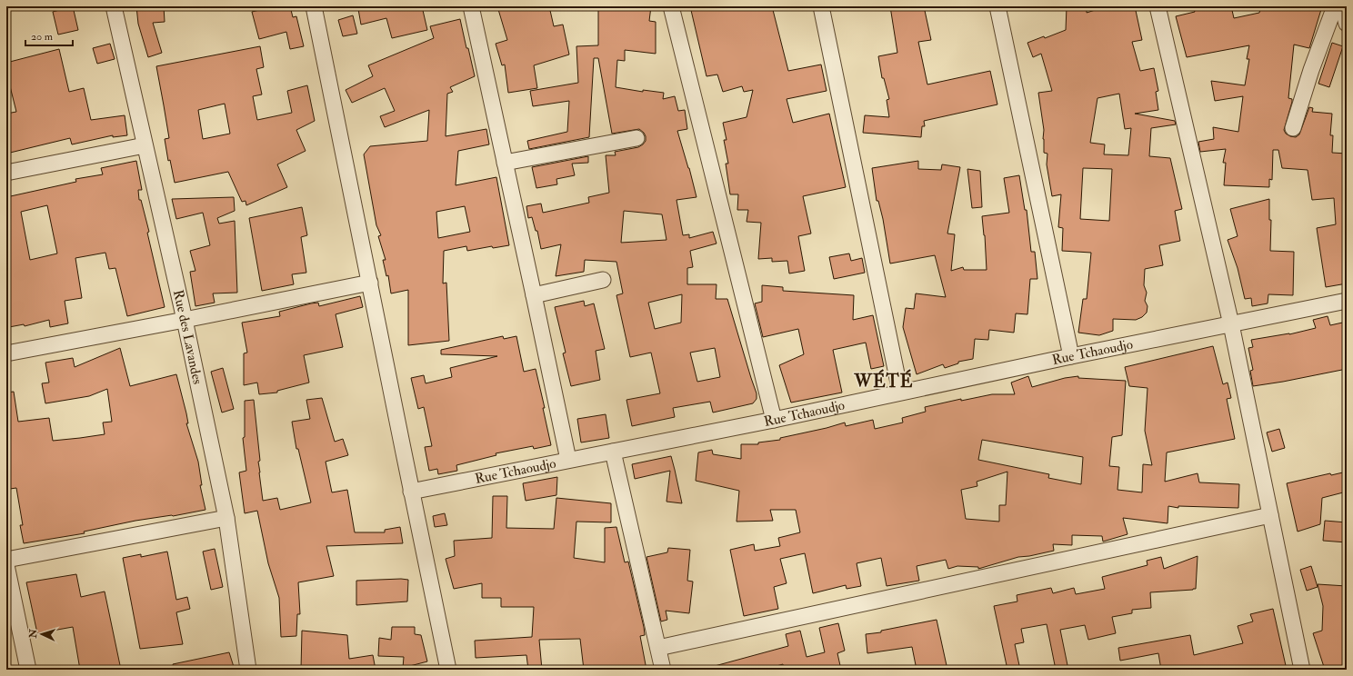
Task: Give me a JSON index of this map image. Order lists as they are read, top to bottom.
{
  "streets": {
    "street": ["Rue des Lavandes", "Rue Tchaoudjo"]
  },
  "districts": ["WÉTÉ"],
  "scale_bar": "20 m",
  "north": "left"
}
